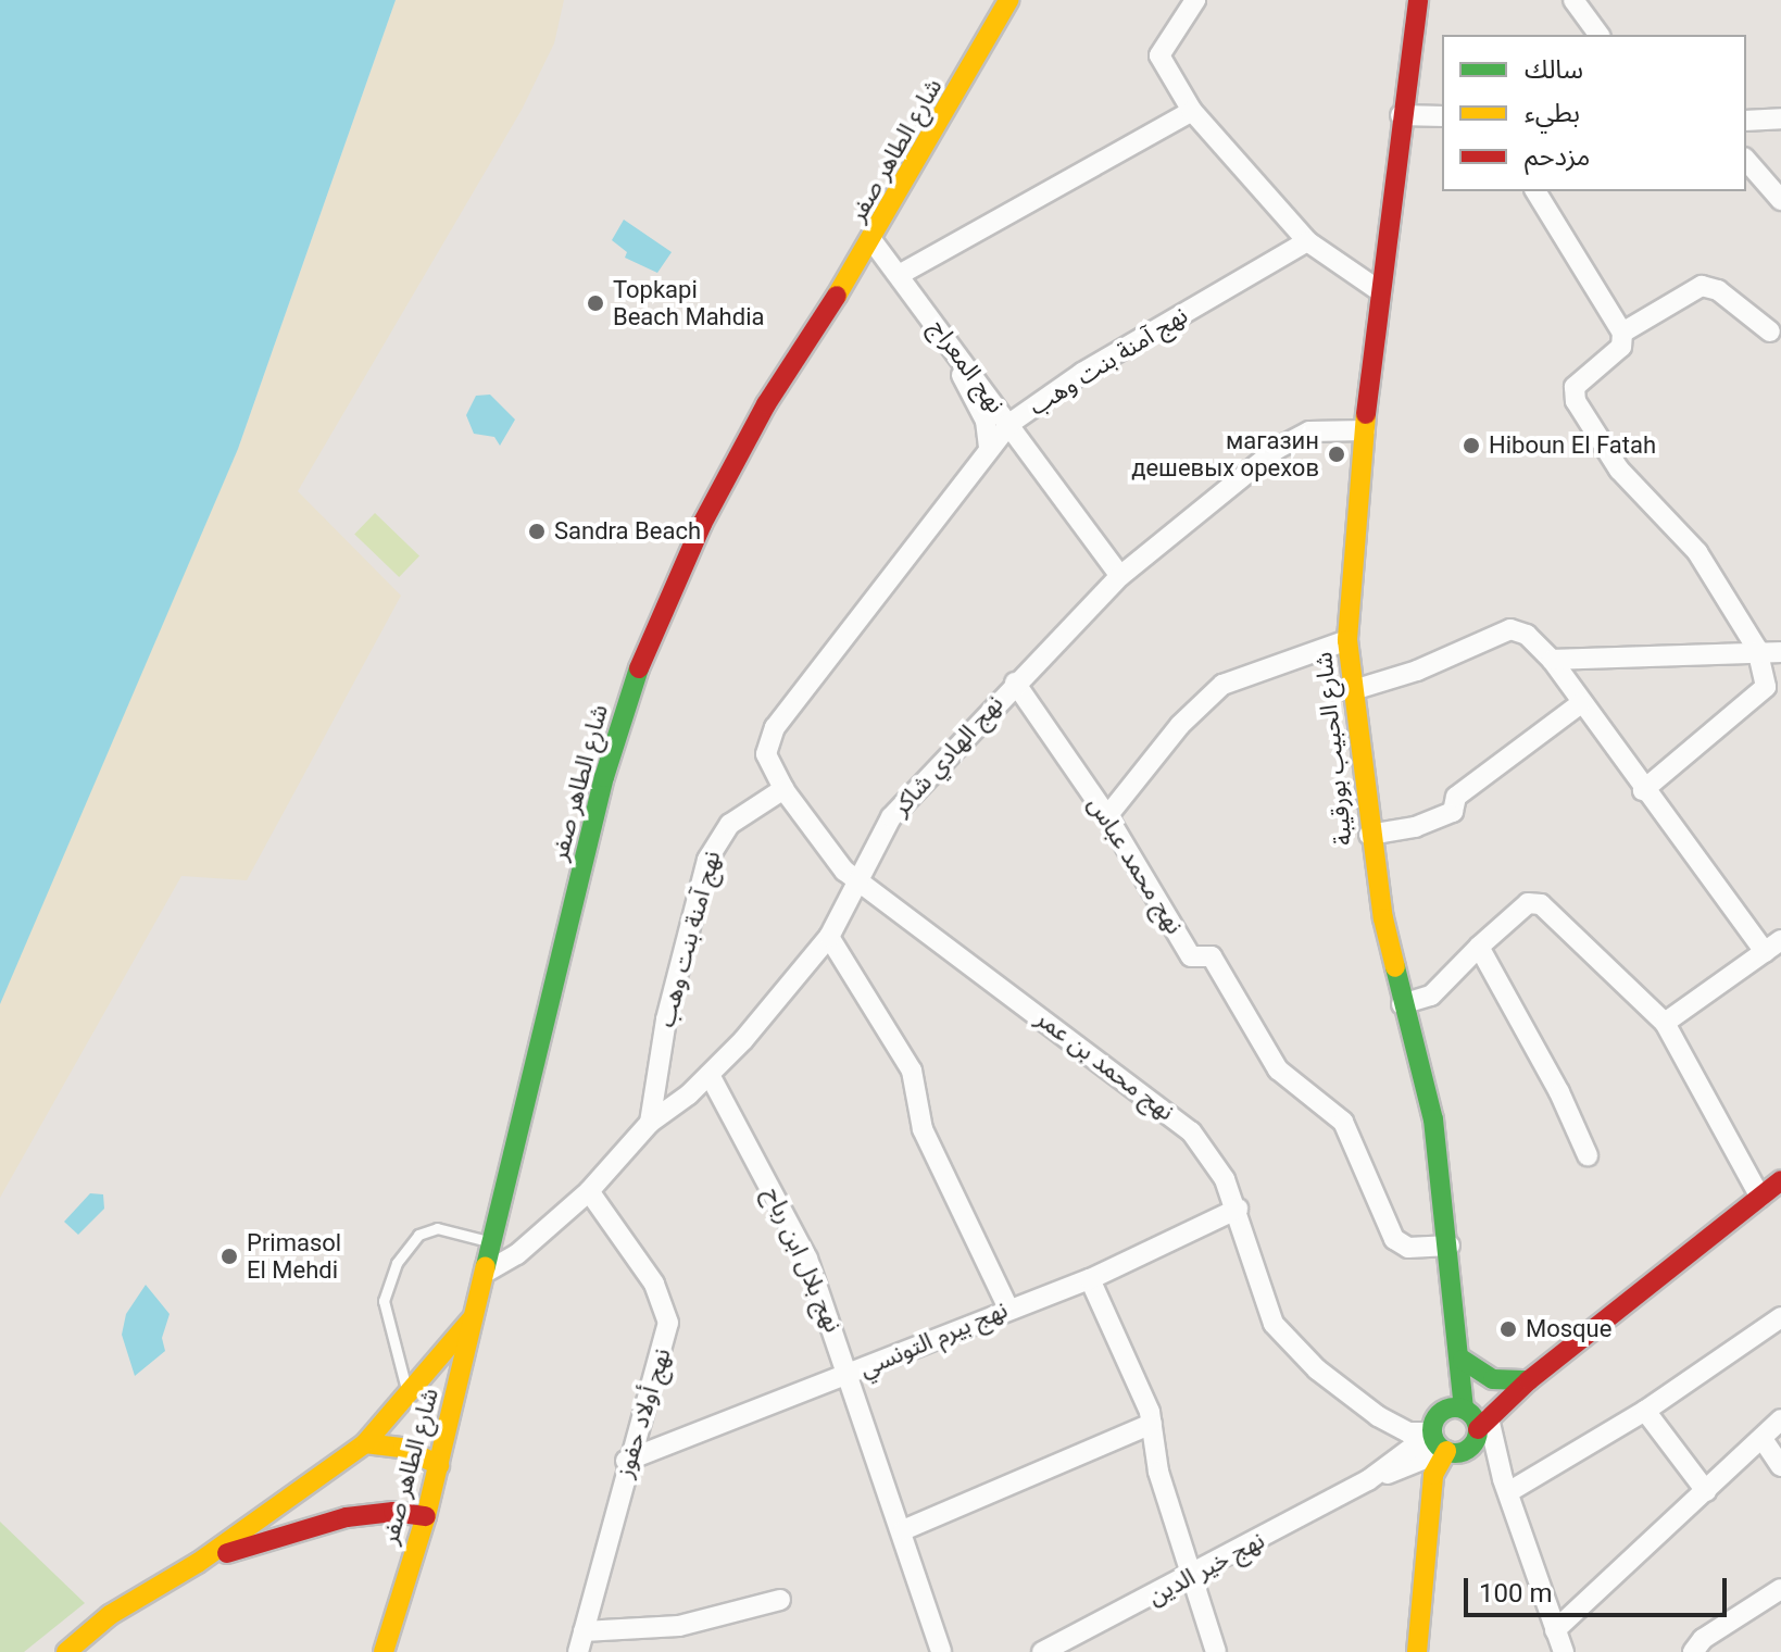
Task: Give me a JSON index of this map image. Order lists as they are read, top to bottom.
{
  "streets": {
    "main road": ["شارع الطاهر صفر", "شارع الحبيب بورقيبة"],
    "street": [
      "نهج آمنة بنت وهب",
      "نهج المعراج",
      "نهج الهادي شاكر",
      "نهج محمد عباس",
      "نهج محمد بن عمر",
      "نهج بلال ابن رباح",
      "نهج بيرم التونسي",
      "نهج أولاد حفوز",
      "نهج خير الدين"
    ]
  },
  "crossings": [
    ["شارع الطاهر صفر", "نهج المعراج"],
    ["شارع الطاهر صفر", "نهج الهادي شاكر"],
    ["نهج آمنة بنت وهب", "نهج المعراج"],
    ["نهج آمنة بنت وهب", "نهج الهادي شاكر"],
    ["نهج آمنة بنت وهب", "نهج محمد بن عمر"],
    ["نهج المعراج", "نهج الهادي شاكر"],
    ["شارع الحبيب بورقيبة", "نهج الهادي شاكر"],
    ["شارع الحبيب بورقيبة", "نهج محمد عباس"],
    ["شارع الحبيب بورقيبة", "نهج محمد بن عمر"],
    ["شارع الحبيب بورقيبة", "نهج خير الدين"],
    ["نهج الهادي شاكر", "نهج محمد عباس"],
    ["نهج الهادي شاكر", "نهج محمد بن عمر"],
    ["نهج الهادي شاكر", "نهج بلال ابن رباح"],
    ["نهج الهادي شاكر", "نهج أولاد حفوز"],
    ["نهج محمد بن عمر", "نهج بيرم التونسي"],
    ["نهج محمد بن عمر", "نهج خير الدين"],
    ["نهج بلال ابن رباح", "نهج بيرم التونسي"],
    ["نهج بيرم التونسي", "نهج أولاد حفوز"]
  ],
  "places": [
    "Topkapi Beach Mahdia",
    "Hiboun El Fatah",
    "магазин дешевых орехов",
    "Sandra Beach",
    "Primasol El Mehdi",
    "Mosque"
  ],
  "legend": ["سالك", "بطيء", "مزدحم"],
  "scale_bar": "100 m"
}
